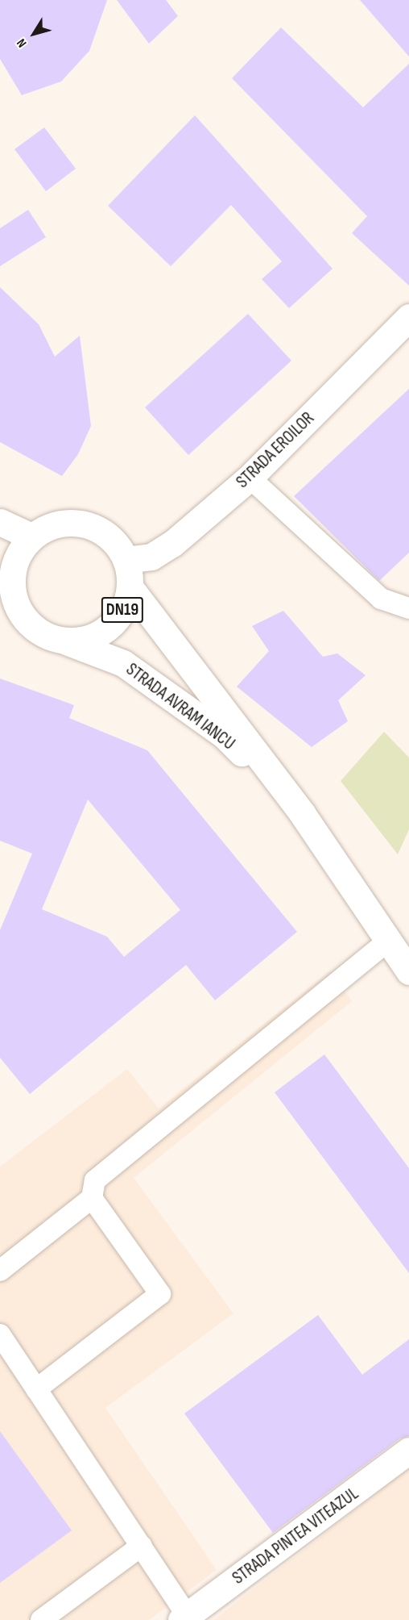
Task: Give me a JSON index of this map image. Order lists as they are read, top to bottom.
{
  "streets": {
    "main road": [
      "STRADA EROILOR",
      "DN19",
      "STRADA AVRAM IANCU",
      "STRADA PINTEA VITEAZUL"
    ]
  },
  "crossings": [
    ["STRADA EROILOR", "DN19"],
    ["STRADA EROILOR", "STRADA AVRAM IANCU"],
    ["DN19", "STRADA AVRAM IANCU"]
  ],
  "north": "bottom left"
}
